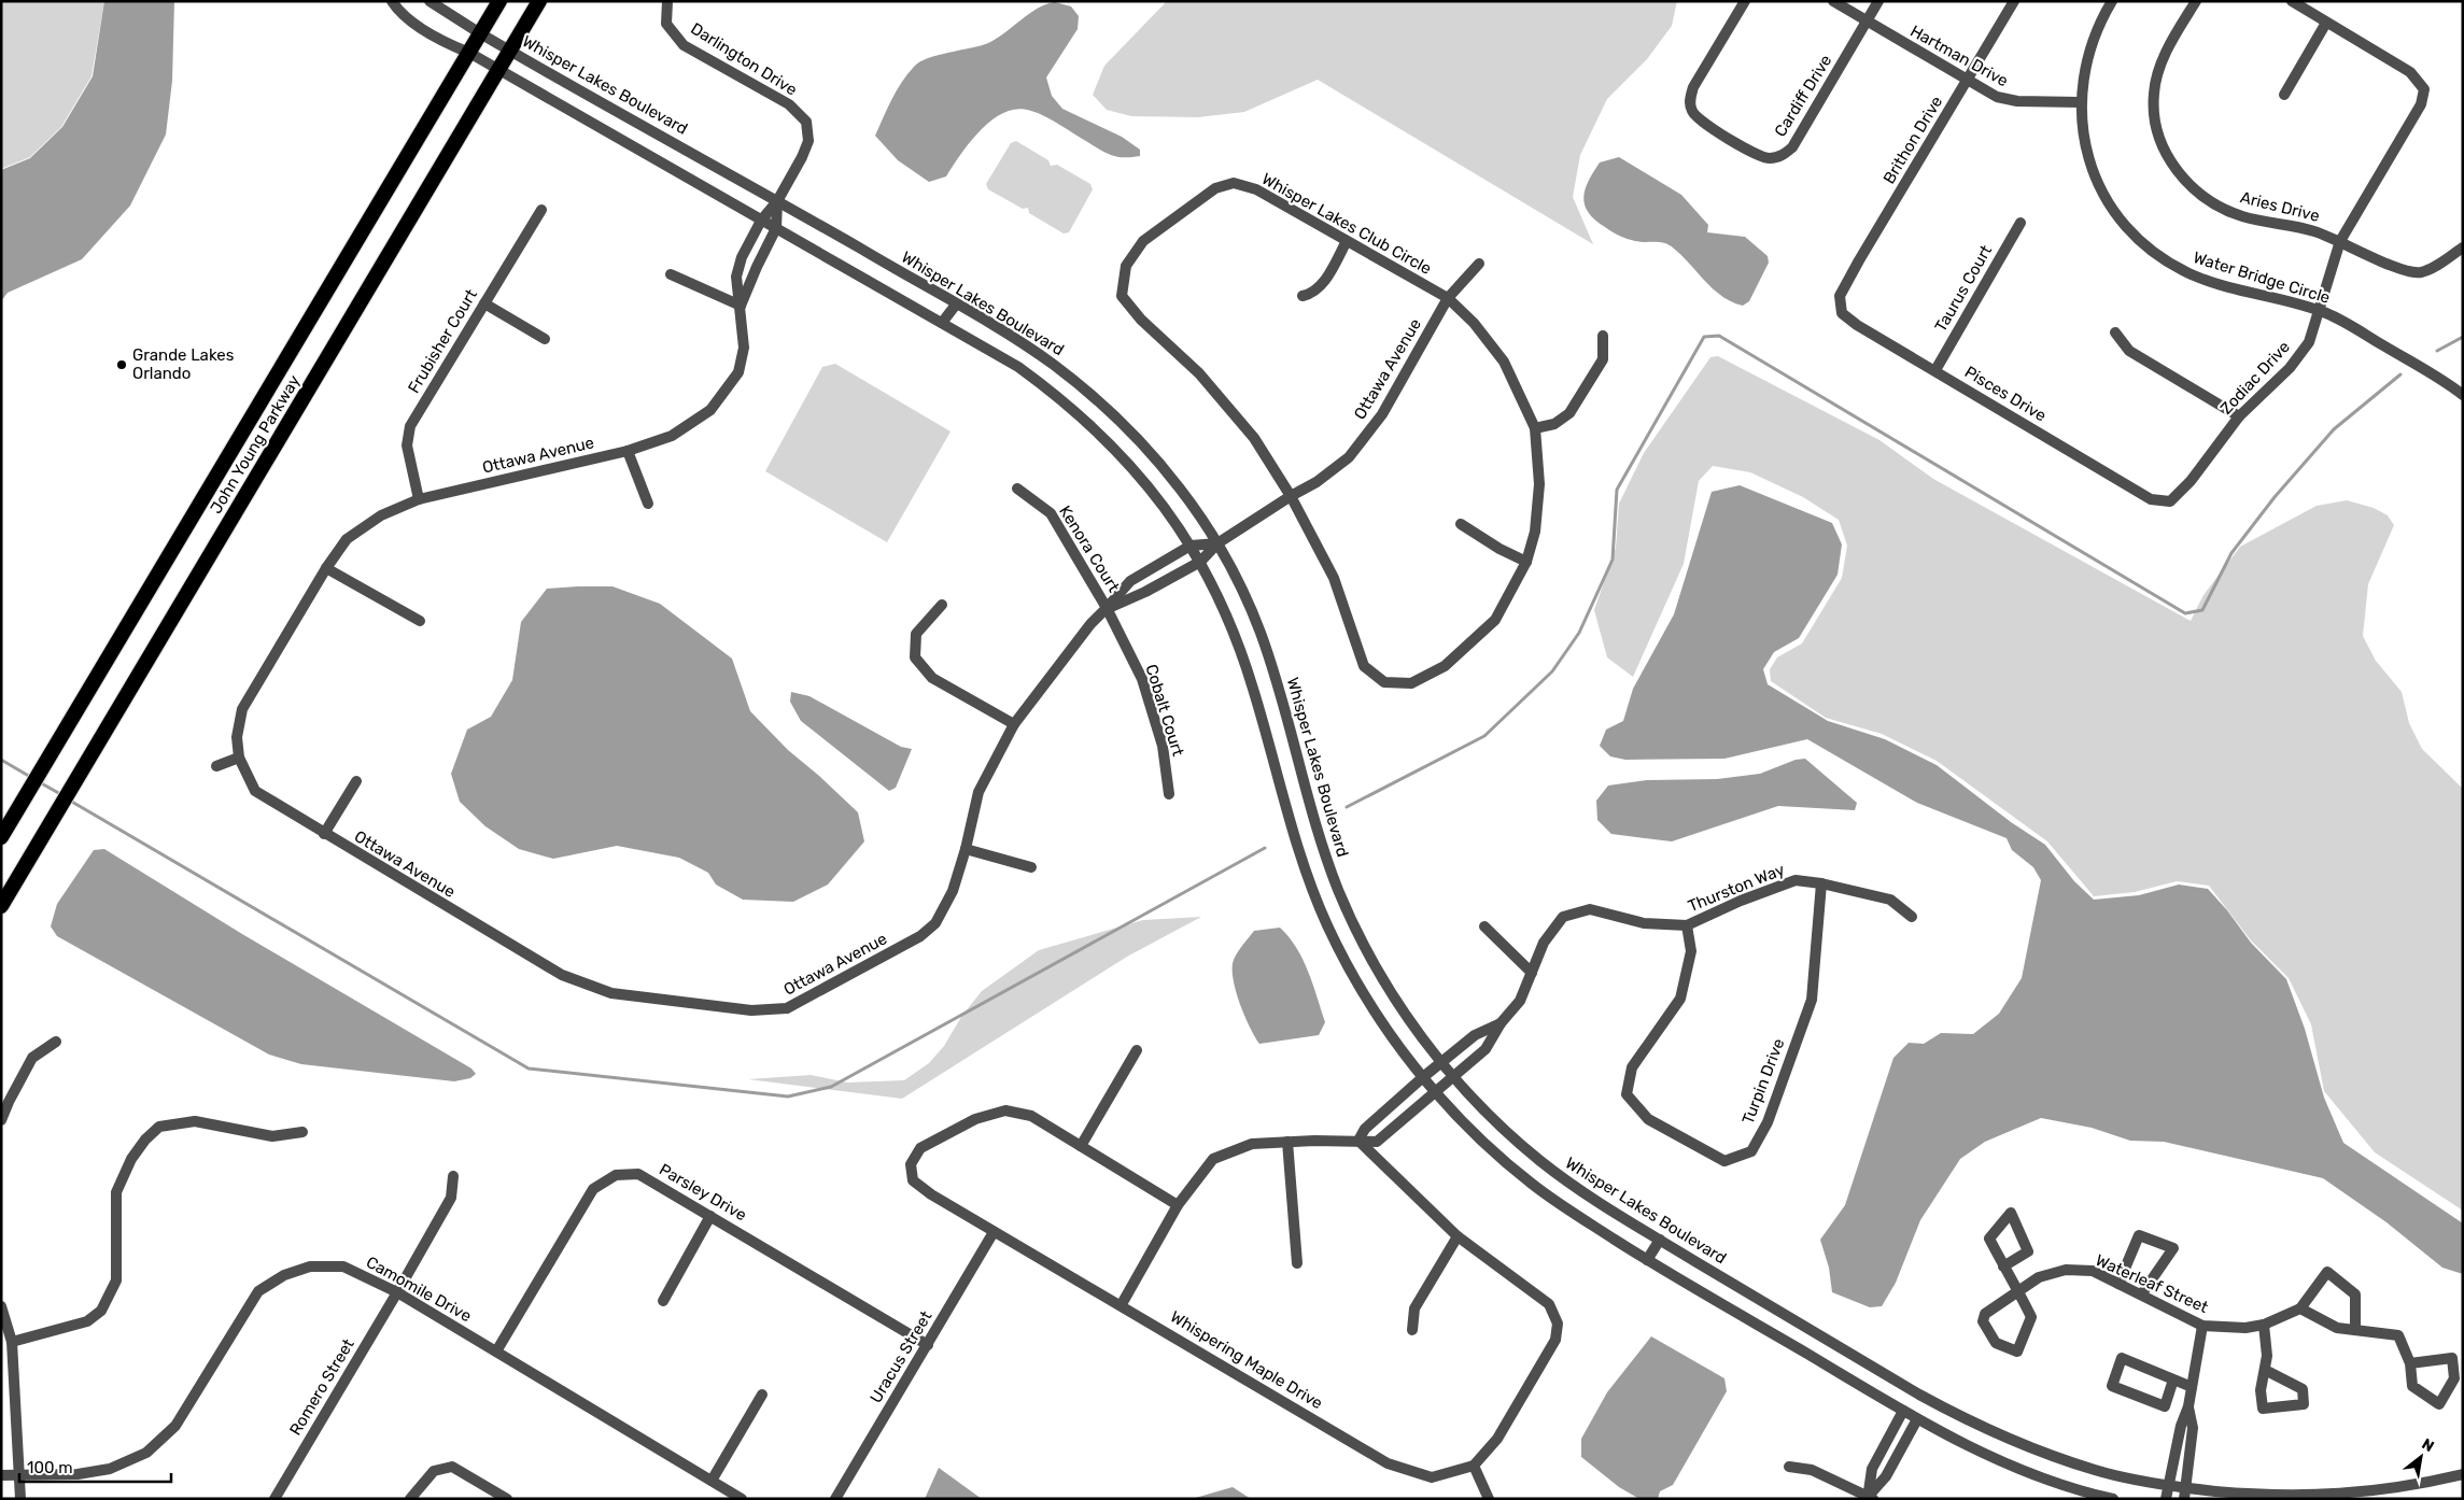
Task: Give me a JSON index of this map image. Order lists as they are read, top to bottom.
{
  "streets": {
    "highway": ["John Young Parkway"],
    "street": [
      "Hartman Drive",
      "Darlington Drive",
      "Whisper Lakes Boulevard",
      "Cardiff Drive",
      "Brithon Drive",
      "Aries Drive",
      "Whisper Lakes Club Circle",
      "Water Bridge Circle",
      "Taurus Court",
      "Frubisher Court",
      "Ottawa Avenue",
      "Zodiac Drive",
      "Pisces Drive",
      "Kenora Court",
      "Cobalt Court",
      "Thurston Way",
      "Turpin Drive",
      "Parsley Drive",
      "Waterleaf Street",
      "Camomile Drive",
      "Uracus Street",
      "Whispering Maple Drive",
      "Romero Street"
    ]
  },
  "crossings": [
    ["Hartman Drive", "Cardiff Drive"],
    ["Hartman Drive", "Brithon Drive"],
    ["Hartman Drive", "Water Bridge Circle"],
    ["Darlington Drive", "Whisper Lakes Boulevard"],
    ["Darlington Drive", "Ottawa Avenue"],
    ["Whisper Lakes Boulevard", "Ottawa Avenue"],
    ["Whisper Lakes Boulevard", "John Young Parkway"],
    ["Whisper Lakes Boulevard", "Thurston Way"],
    ["Brithon Drive", "Pisces Drive"],
    ["Aries Drive", "Zodiac Drive"],
    ["Whisper Lakes Club Circle", "Ottawa Avenue"],
    ["Water Bridge Circle", "Zodiac Drive"],
    ["Taurus Court", "Pisces Drive"],
    ["Frubisher Court", "Ottawa Avenue"],
    ["Ottawa Avenue", "Kenora Court"],
    ["Ottawa Avenue", "Cobalt Court"],
    ["Zodiac Drive", "Pisces Drive"],
    ["Kenora Court", "Cobalt Court"],
    ["Thurston Way", "Turpin Drive"],
    ["Thurston Way", "Whispering Maple Drive"],
    ["Parsley Drive", "Camomile Drive"],
    ["Parsley Drive", "Uracus Street"],
    ["Camomile Drive", "Romero Street"],
    ["Uracus Street", "Whispering Maple Drive"]
  ],
  "places": ["Grande Lakes Orlando"],
  "scale_bar": "100 m",
  "north": "top right"
}
